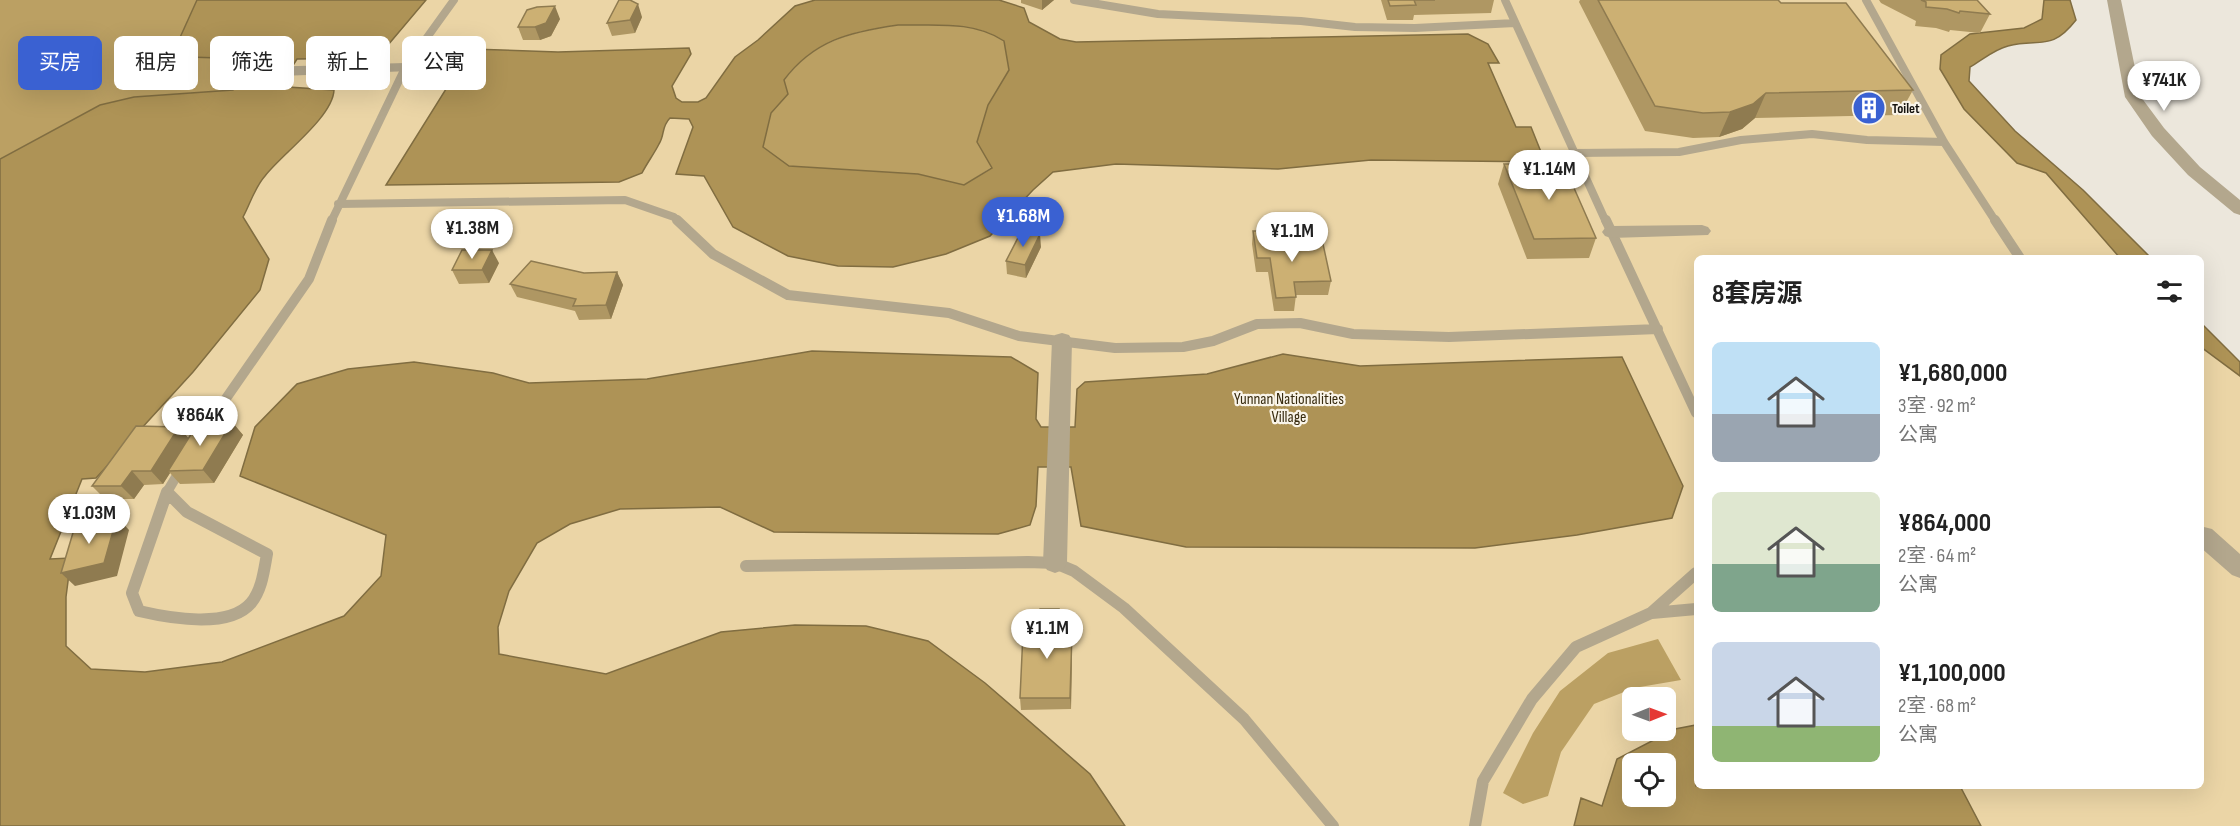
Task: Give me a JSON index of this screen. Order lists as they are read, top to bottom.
{
  "parks": ["Yunnan Nationalities Village"],
  "places": {
    "building": ["Toilet"]
  },
  "north": "right",
  "page": {
    "chip": [
      "买房",
      "租房",
      "筛选",
      "新上",
      "公寓"
    ],
    "price": [
      "¥741K",
      "¥1.14M",
      "¥1.68M",
      "¥1.38M",
      "¥1.1M",
      "¥864K",
      "¥1.03M",
      "¥1.1M"
    ],
    "heading": "8套房源",
    "list": [
      {
        "name": "¥1,680,000",
        "note": "3室 · 92 m² · 公寓"
      },
      {
        "name": "¥864,000",
        "note": "2室 · 64 m² · 公寓"
      },
      {
        "name": "¥1,100,000",
        "note": "2室 · 68 m² · 公寓"
      }
    ]
  }
}
